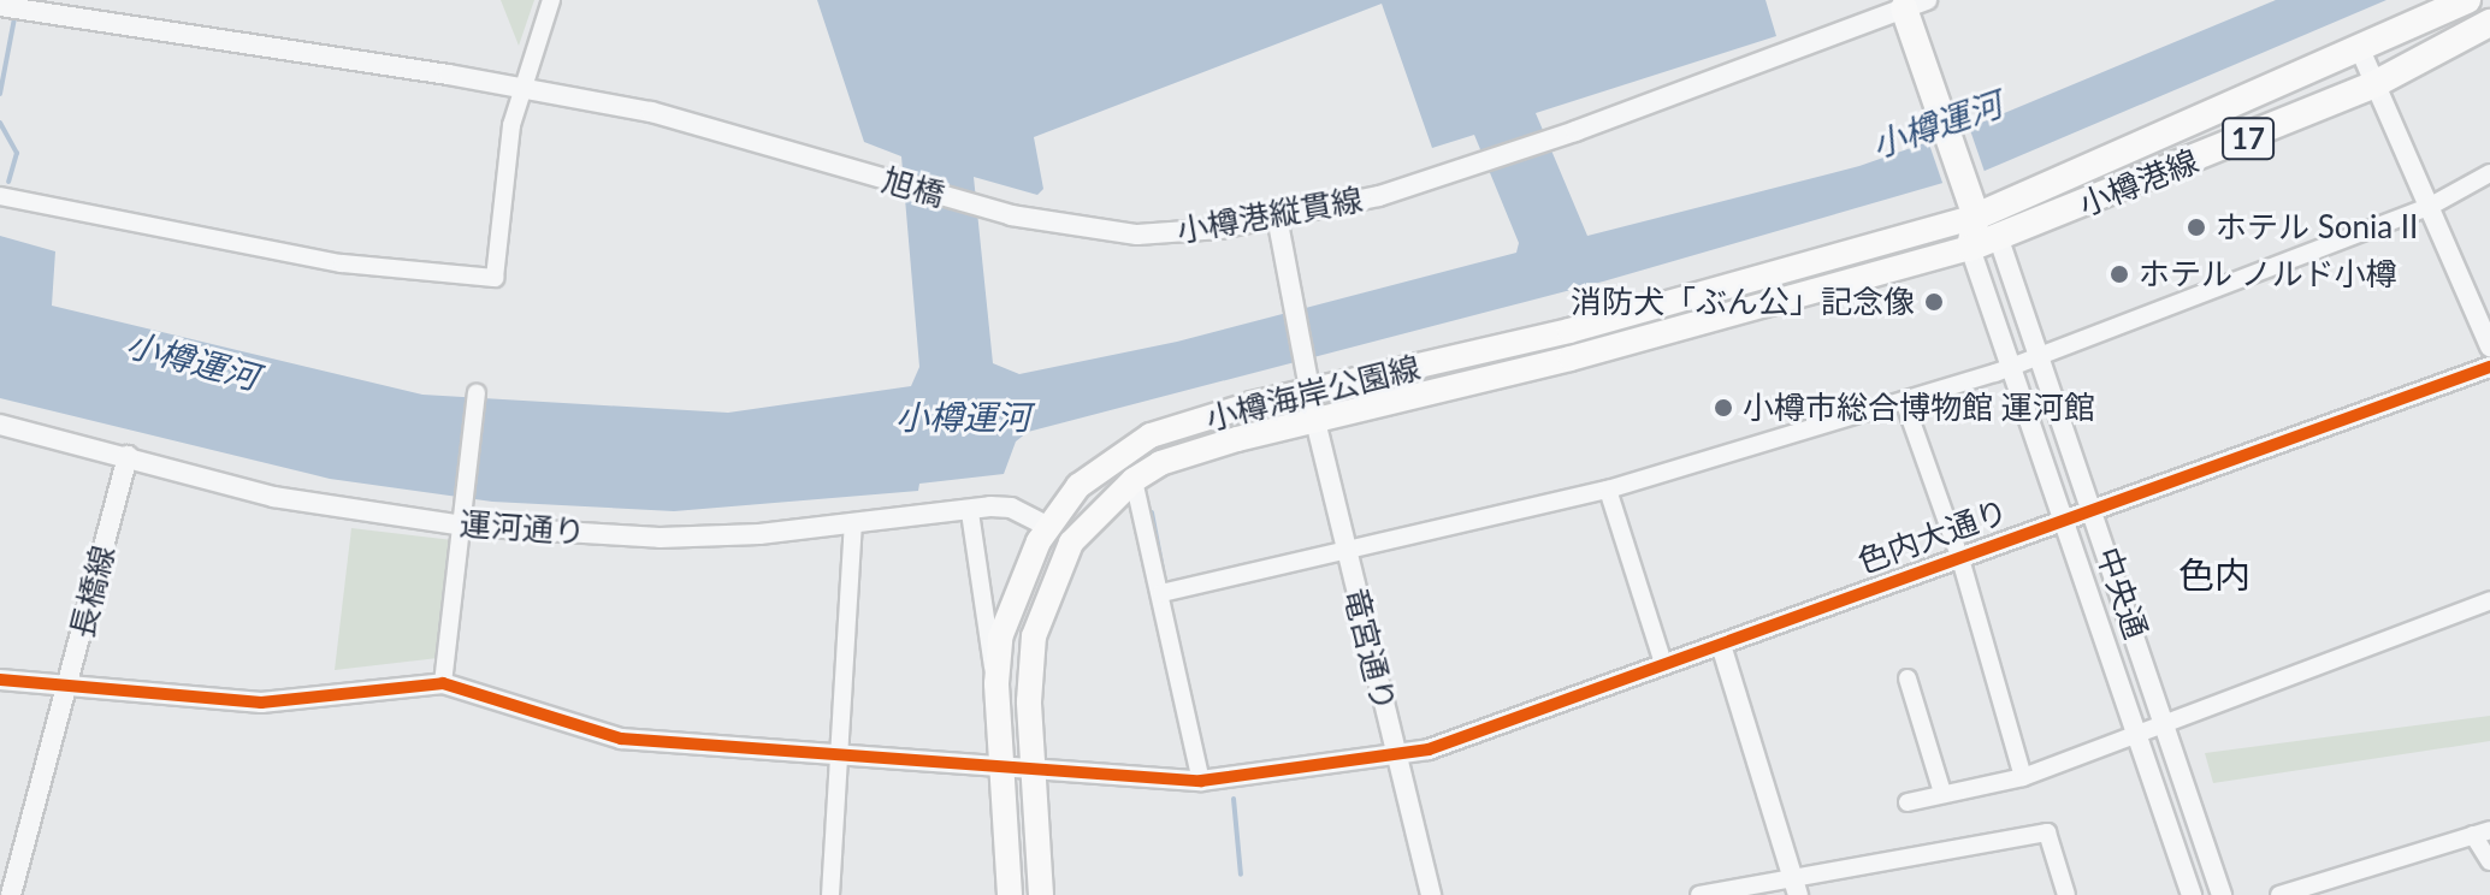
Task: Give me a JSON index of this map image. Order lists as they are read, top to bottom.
{
  "streets": {
    "main road": ["17", "小樽港線", "小樽海岸公園線"],
    "street": [
      "旭橋",
      "小樽港縦貫線",
      "運河通り",
      "色内大通り",
      "長橋線",
      "中央通",
      "竜宮通り"
    ]
  },
  "crossings": [
    ["小樽港線", "小樽海岸公園線"],
    ["小樽港線", "中央通"],
    ["旭橋", "小樽港縦貫線"],
    ["小樽港縦貫線", "竜宮通り"],
    ["小樽海岸公園線", "運河通り"],
    ["小樽海岸公園線", "色内大通り"],
    ["小樽海岸公園線", "中央通"],
    ["小樽海岸公園線", "竜宮通り"],
    ["運河通り", "長橋線"],
    ["色内大通り", "中央通"],
    ["色内大通り", "竜宮通り"]
  ],
  "districts": ["色内"],
  "water": ["小樽運河"],
  "places": [
    "ホテル Sonia II",
    "ホテル ノルド小樽",
    "消防犬「ぶん公」記念像",
    "小樽市総合博物館 運河館"
  ]
}
